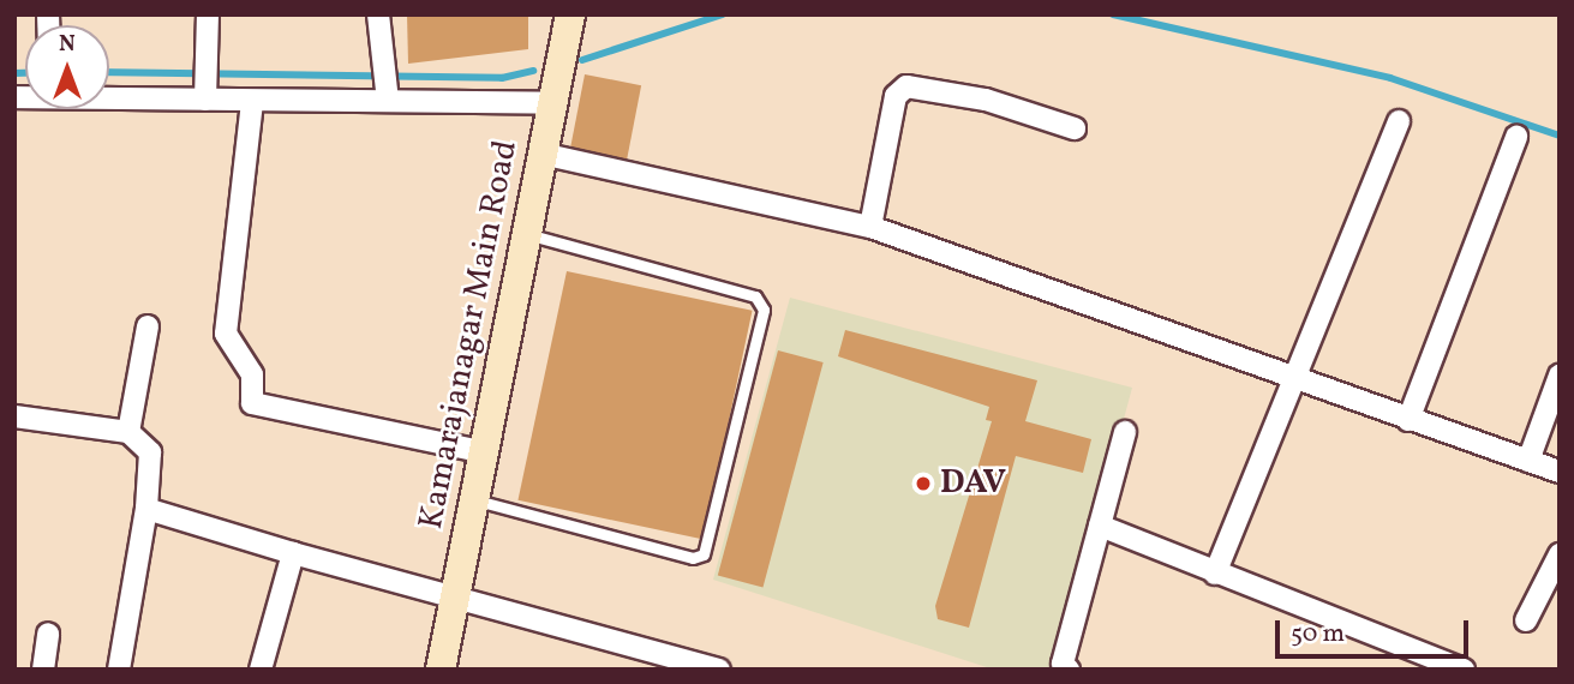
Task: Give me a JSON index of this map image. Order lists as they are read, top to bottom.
{
  "streets": {
    "main road": ["Kamarajanagar Main Road"]
  },
  "places": ["DAV"],
  "scale_bar": "50 m",
  "north": "top"
}
